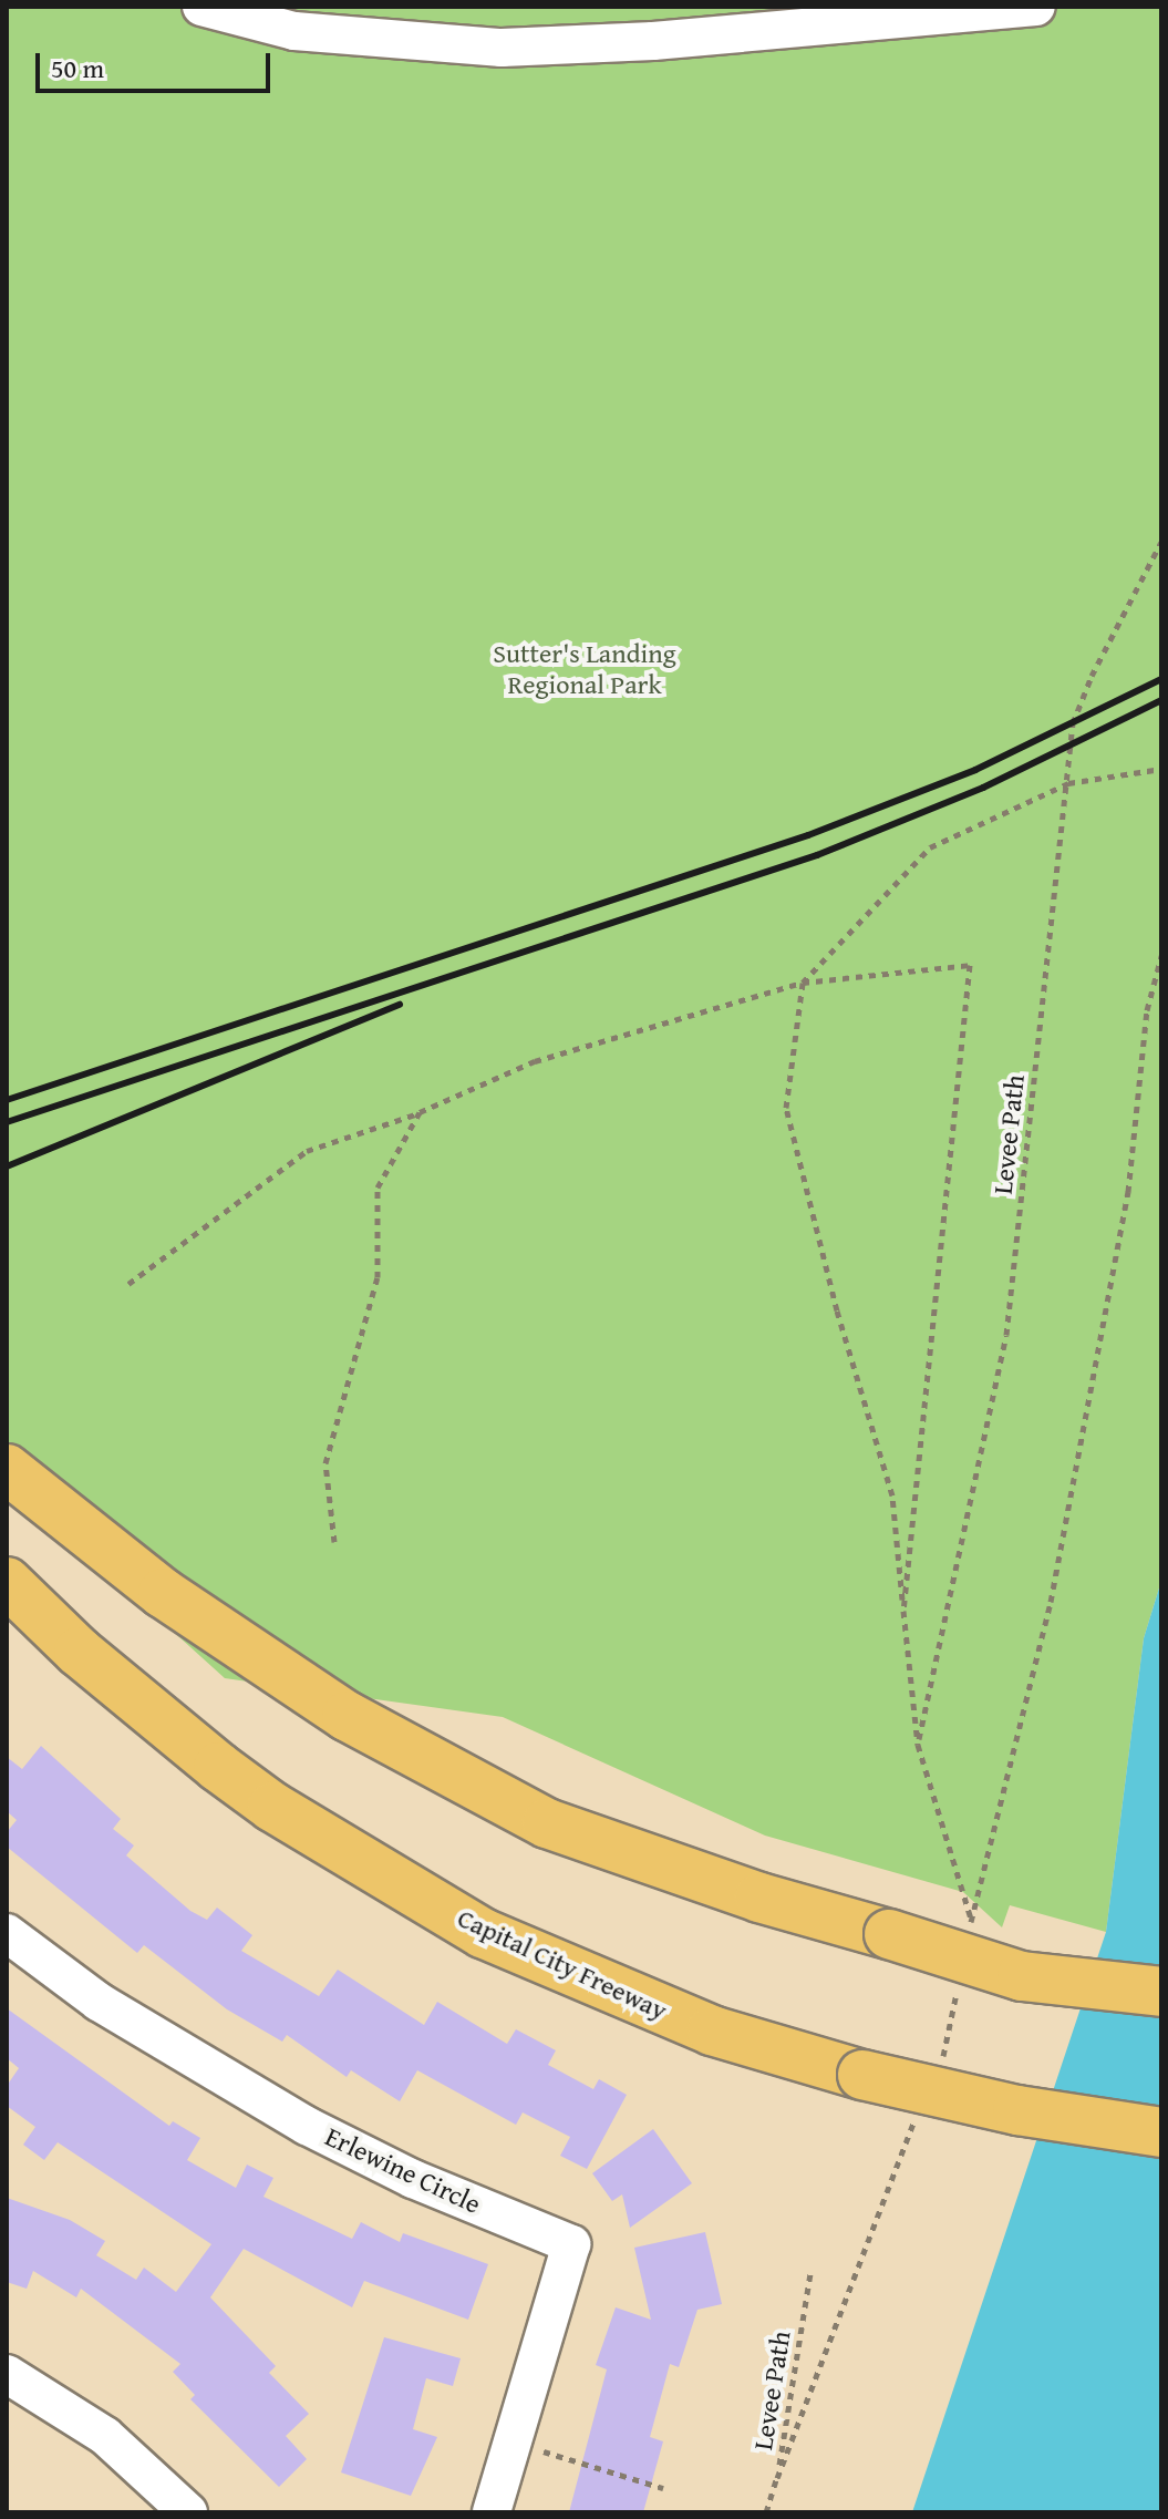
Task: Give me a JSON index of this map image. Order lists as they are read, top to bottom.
{
  "streets": {
    "highway": ["Capital City Freeway"],
    "street": ["Erlewine Circle"],
    "path": ["Levee Path"]
  },
  "parks": ["Sutter's Landing Regional Park"],
  "scale_bar": "50 m"
}
